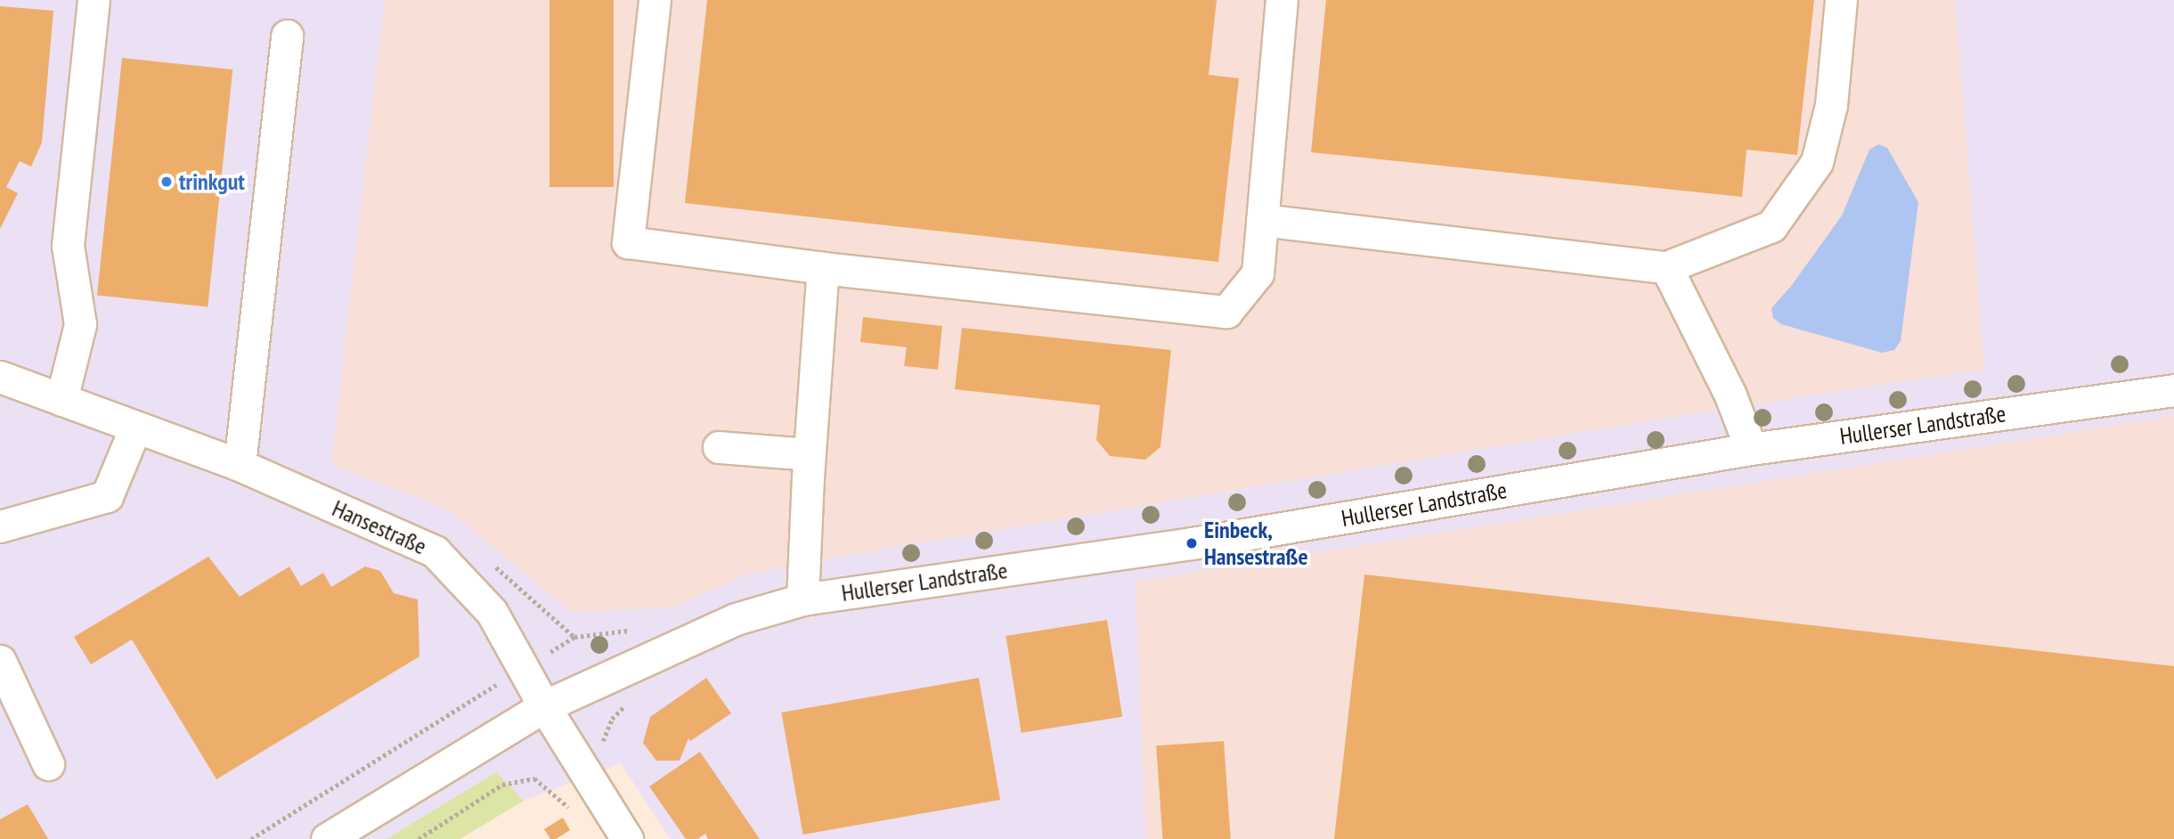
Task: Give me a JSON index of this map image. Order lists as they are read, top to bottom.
{
  "streets": {
    "street": ["Hullerser Landstraße", "Hansestraße"]
  },
  "crossings": [
    ["Hullerser Landstraße", "Hansestraße"]
  ],
  "places": ["trinkgut", "Einbeck, Hansestraße"]
}
